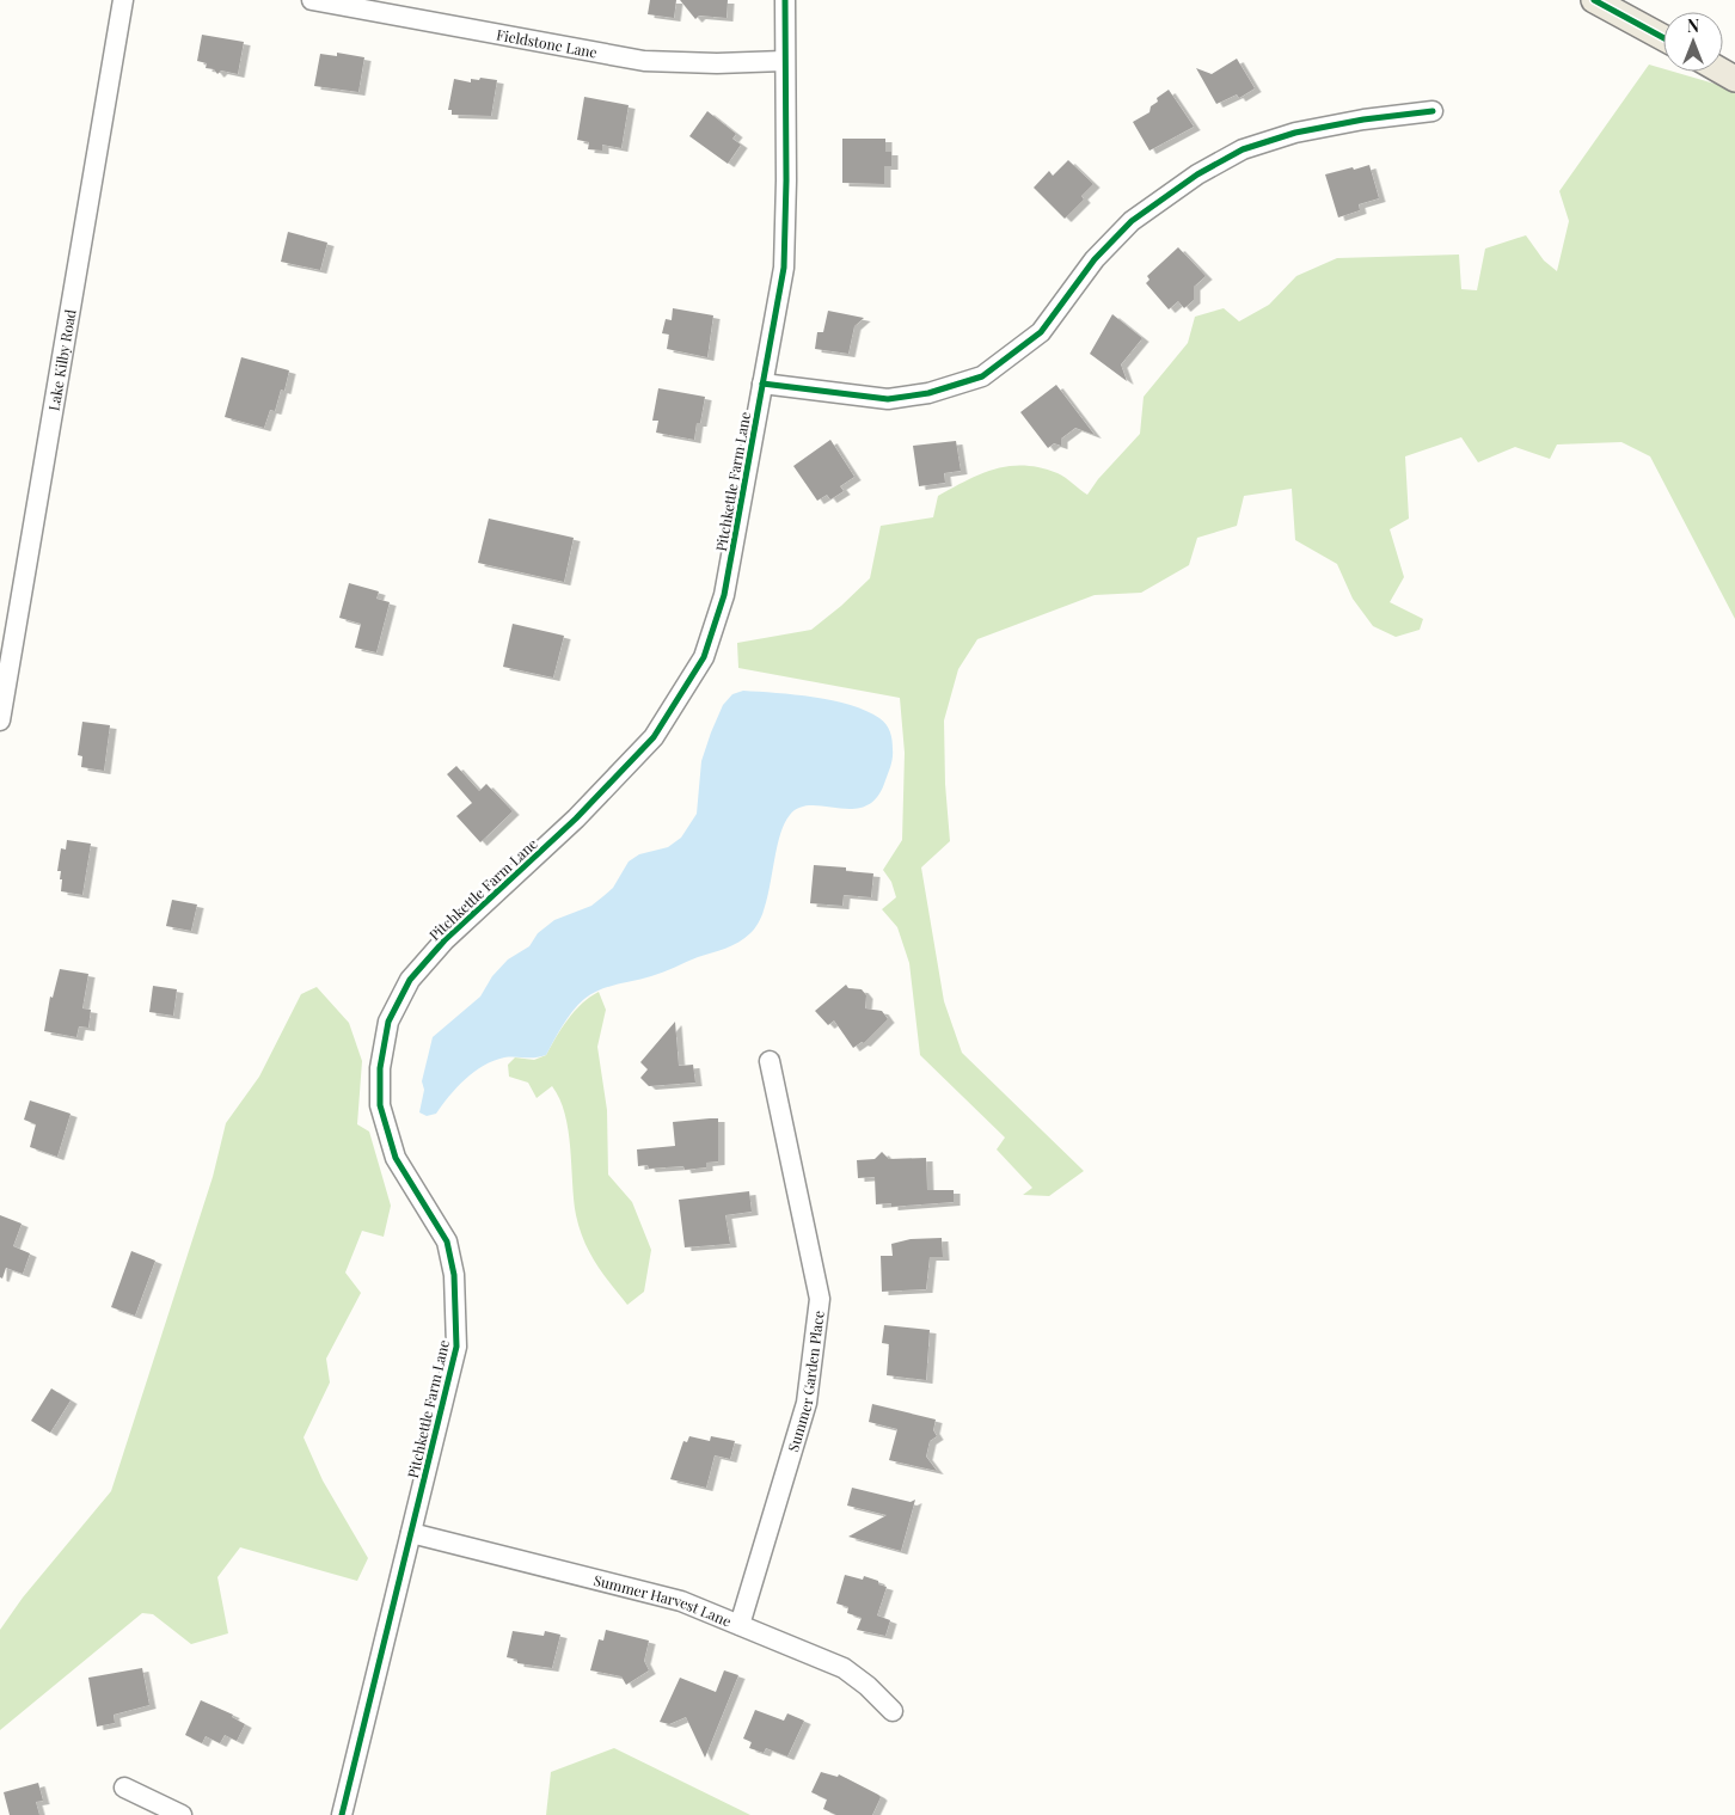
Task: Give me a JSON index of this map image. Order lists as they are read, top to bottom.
{
  "streets": {
    "street": [
      "Fieldstone Lane",
      "Lake Kilby Road",
      "Pitchkettle Farm Lane",
      "Summer Garden Place",
      "Summer Harvest Lane"
    ]
  },
  "crossings": [
    ["Fieldstone Lane", "Pitchkettle Farm Lane"],
    ["Pitchkettle Farm Lane", "Summer Harvest Lane"],
    ["Summer Garden Place", "Summer Harvest Lane"]
  ],
  "north": "top"
}
